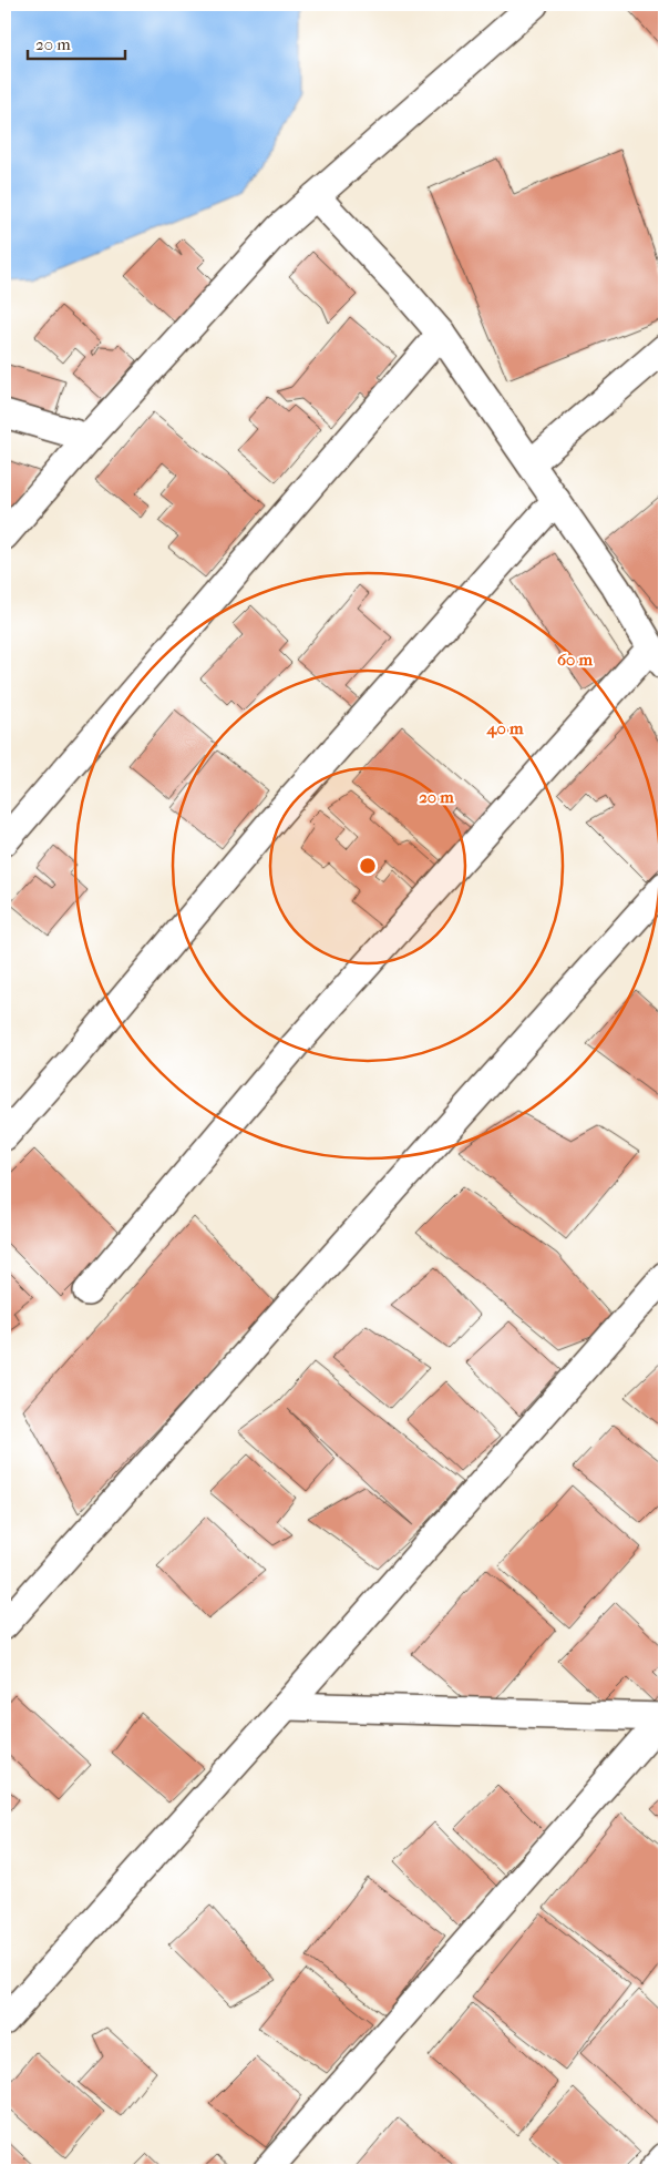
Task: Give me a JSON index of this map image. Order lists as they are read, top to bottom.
{
  "scale_bar": "20 m",
  "rings": ["60 m", "40 m", "20 m"]
}
